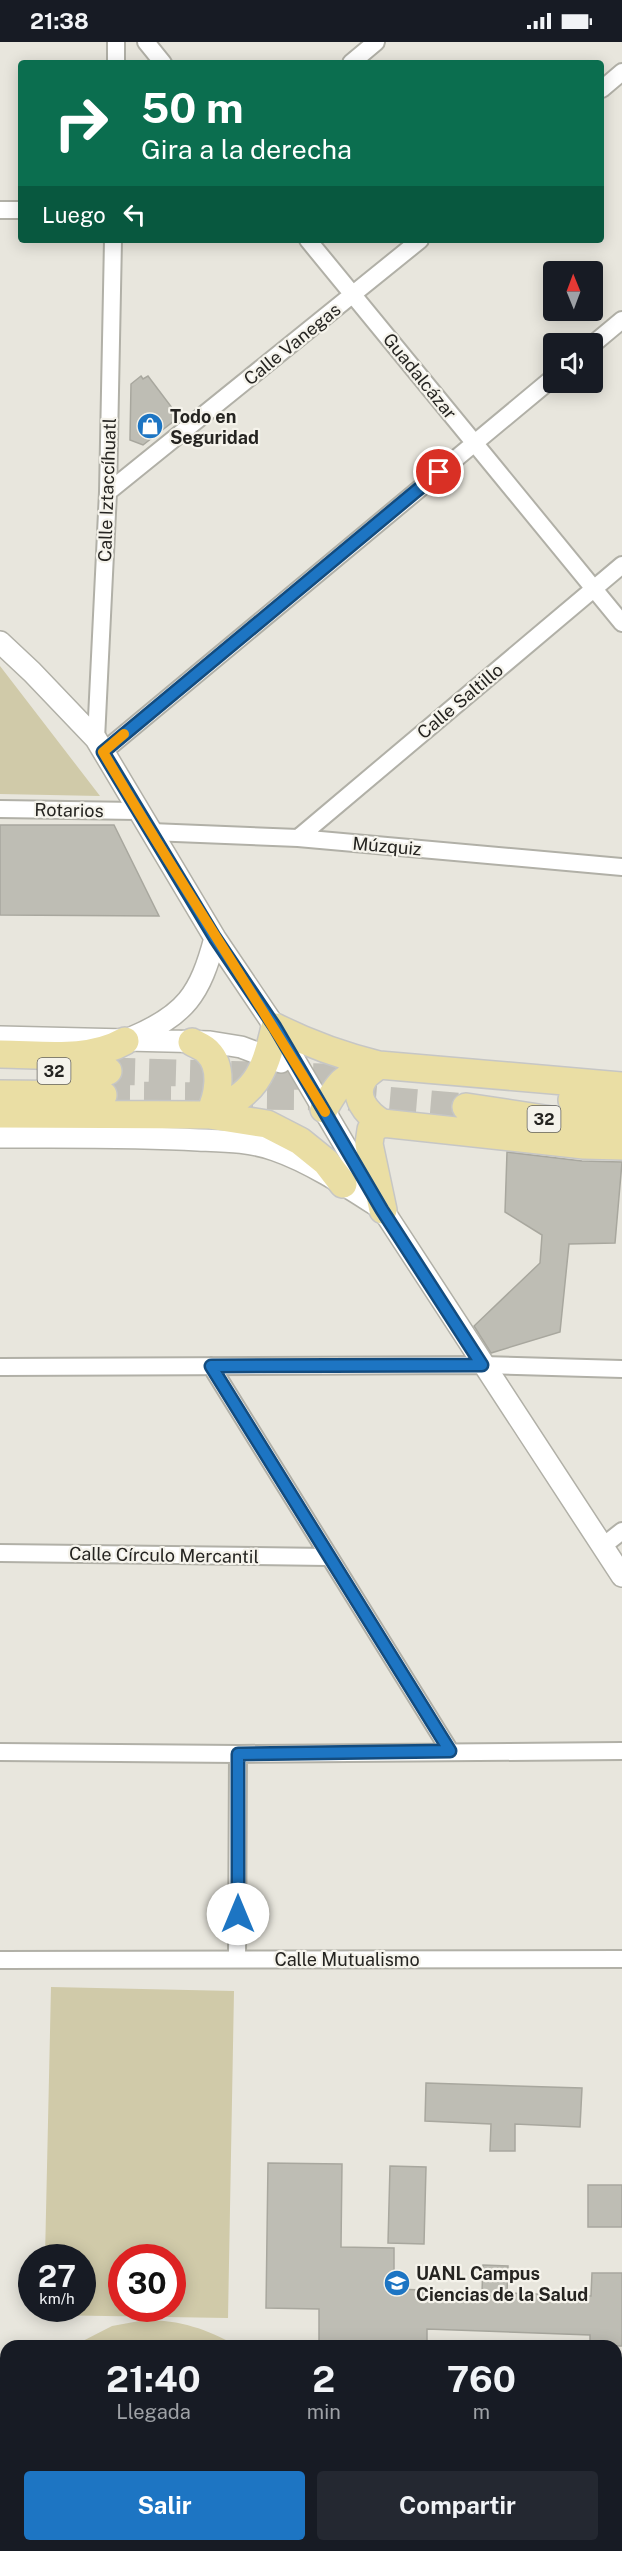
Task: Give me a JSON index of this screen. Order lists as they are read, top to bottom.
{
  "streets": {
    "main road": ["32"],
    "street": [
      "Calle Vanegas",
      "Guadalcázar",
      "Calle Iztaccíhuatl",
      "Calle Saltillo",
      "Rotarios",
      "Múzquiz",
      "Calle Círculo Mercantil",
      "Calle Mutualismo"
    ]
  },
  "crossings": [
    ["Calle Vanegas", "Guadalcázar"],
    ["Calle Vanegas", "Calle Iztaccíhuatl"],
    ["Guadalcázar", "Calle Saltillo"],
    ["Calle Saltillo", "Múzquiz"]
  ],
  "places": {
    "shop": ["Todo en Seguridad"],
    "school or university": ["UANL Campus Ciencias de la Salud"]
  },
  "north": "top",
  "page": {
    "status": "21:38",
    "turn": ["50 m", "Gira a la derecha"],
    "then": "Luego",
    "speed": "27 km/h",
    "limit": "30",
    "eta": [
      "21:40",
      "Llegada",
      "2",
      "min",
      "760",
      "m"
    ],
    "buttons": ["Salir", "Compartir"]
  }
}
